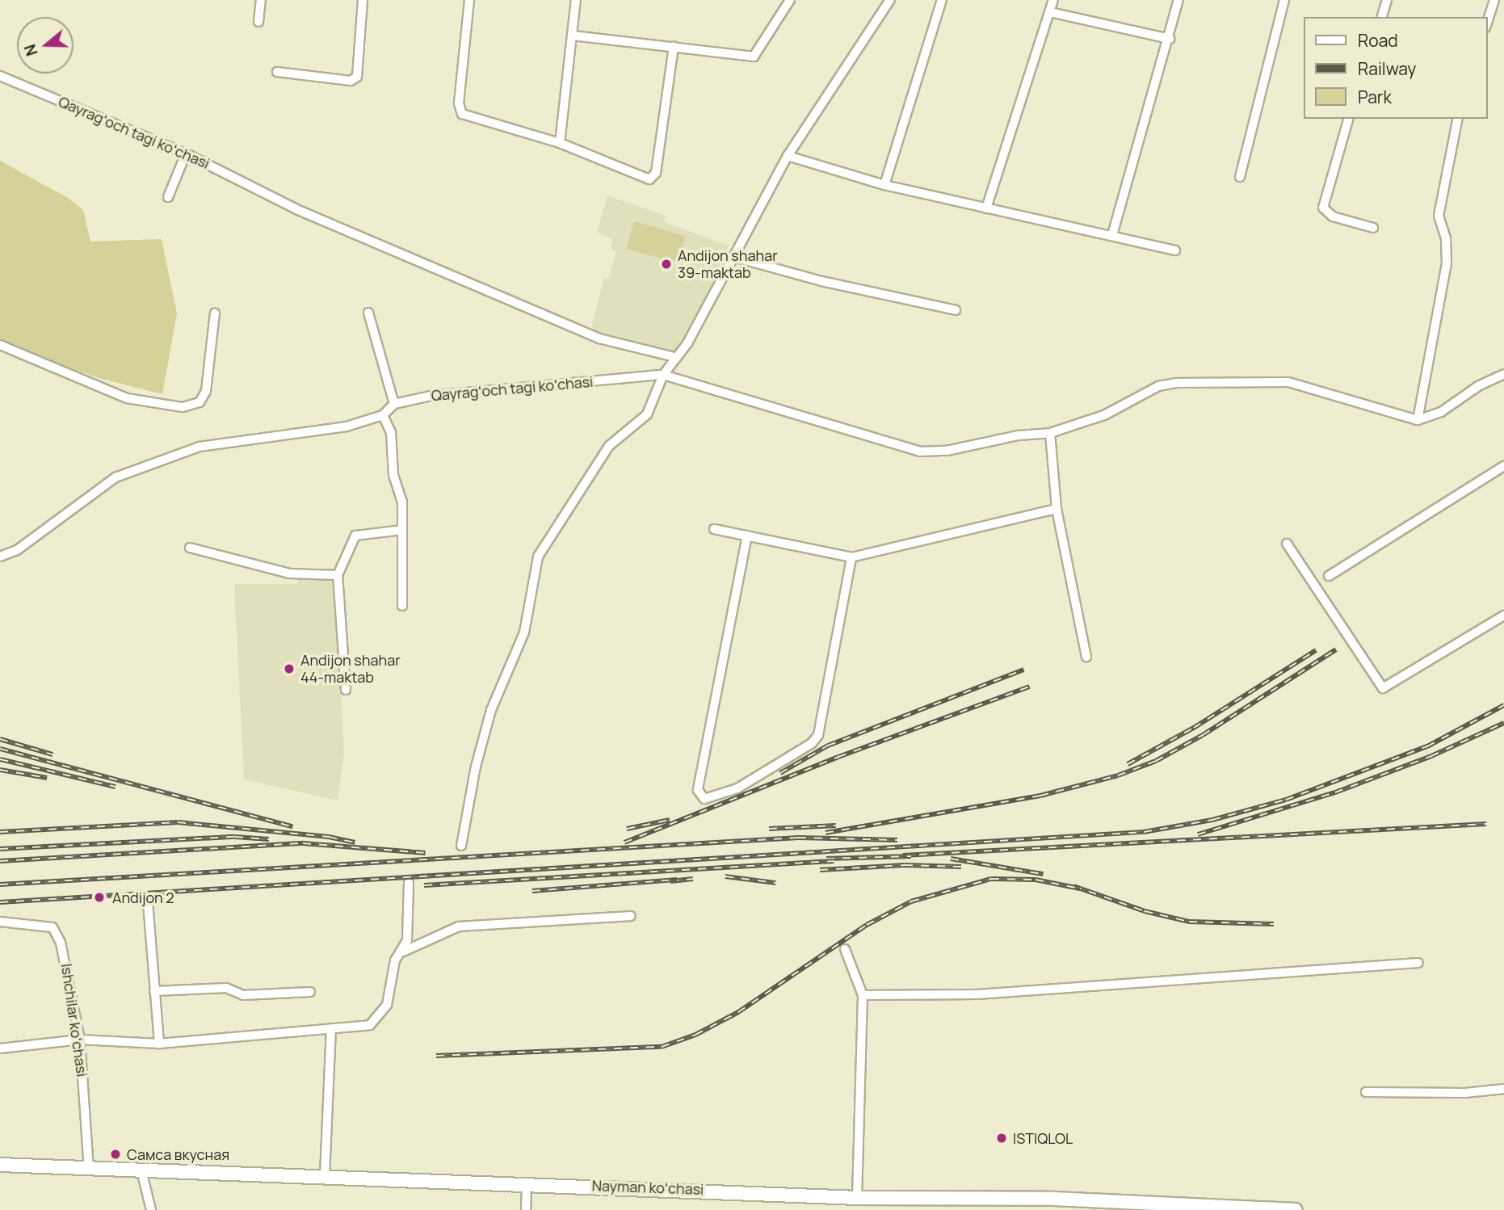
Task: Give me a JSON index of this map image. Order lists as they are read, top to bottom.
{
  "streets": {
    "main road": ["Nayman koʻchasi"],
    "street": ["Qayragʻoch tagi koʻchasi", "Ishchilar koʻchasi"]
  },
  "crossings": [
    ["Ishchilar koʻchasi", "Nayman koʻchasi"]
  ],
  "places": [
    "Andijon shahar 39-maktab",
    "Andijon shahar 44-maktab",
    "Andijon 2",
    "ISTIQLOL",
    "Самса вкусная"
  ],
  "legend": ["Road", "Railway", "Park"],
  "north": "left"
}
